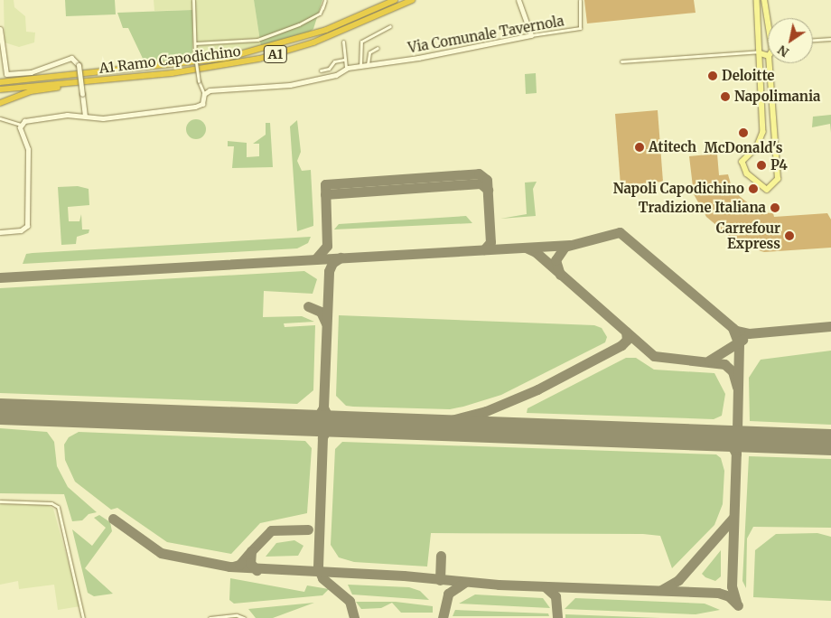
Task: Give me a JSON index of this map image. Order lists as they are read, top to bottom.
{
  "streets": {
    "highway": ["A1", "A1 Ramo Capodichino"],
    "street": ["Via Comunale Tavernola"]
  },
  "places": [
    "Deloitte",
    "Napolimania",
    "McDonald's",
    "Atitech",
    "P4",
    "Napoli Capodichino",
    "Tradizione Italiana",
    "Carrefour Express"
  ],
  "north": "bottom left"
}
